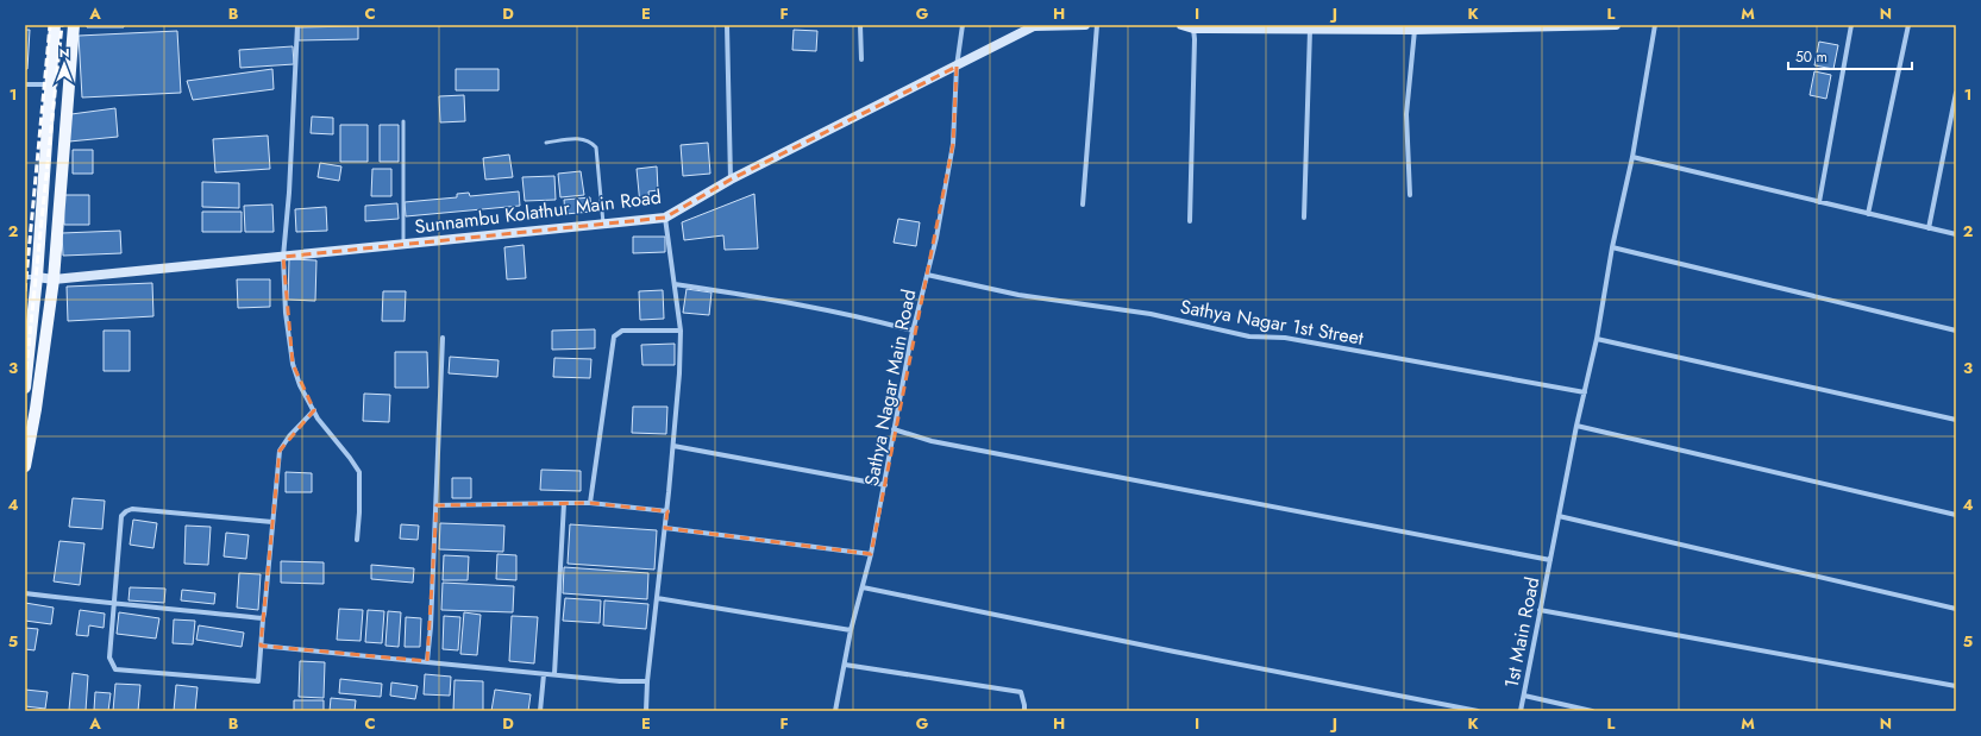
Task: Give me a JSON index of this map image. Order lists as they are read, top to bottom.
{
  "streets": {
    "street": [
      "Sunnambu Kolathur Main Road",
      "Sathya Nagar 1st Street",
      "Sathya Nagar Main Road",
      "1st Main Road"
    ]
  },
  "crossings": [
    ["Sunnambu Kolathur Main Road", "Sathya Nagar Main Road"],
    ["Sathya Nagar 1st Street", "Sathya Nagar Main Road"],
    ["Sathya Nagar 1st Street", "1st Main Road"]
  ],
  "scale_bar": "50 m",
  "north": "top",
  "grid": {
    "columns": [
      "A",
      "B",
      "C",
      "D",
      "E",
      "F",
      "G",
      "H",
      "I",
      "J",
      "K",
      "L",
      "M",
      "N"
    ],
    "rows": [
      "1",
      "2",
      "3",
      "4",
      "5"
    ]
  }
}
